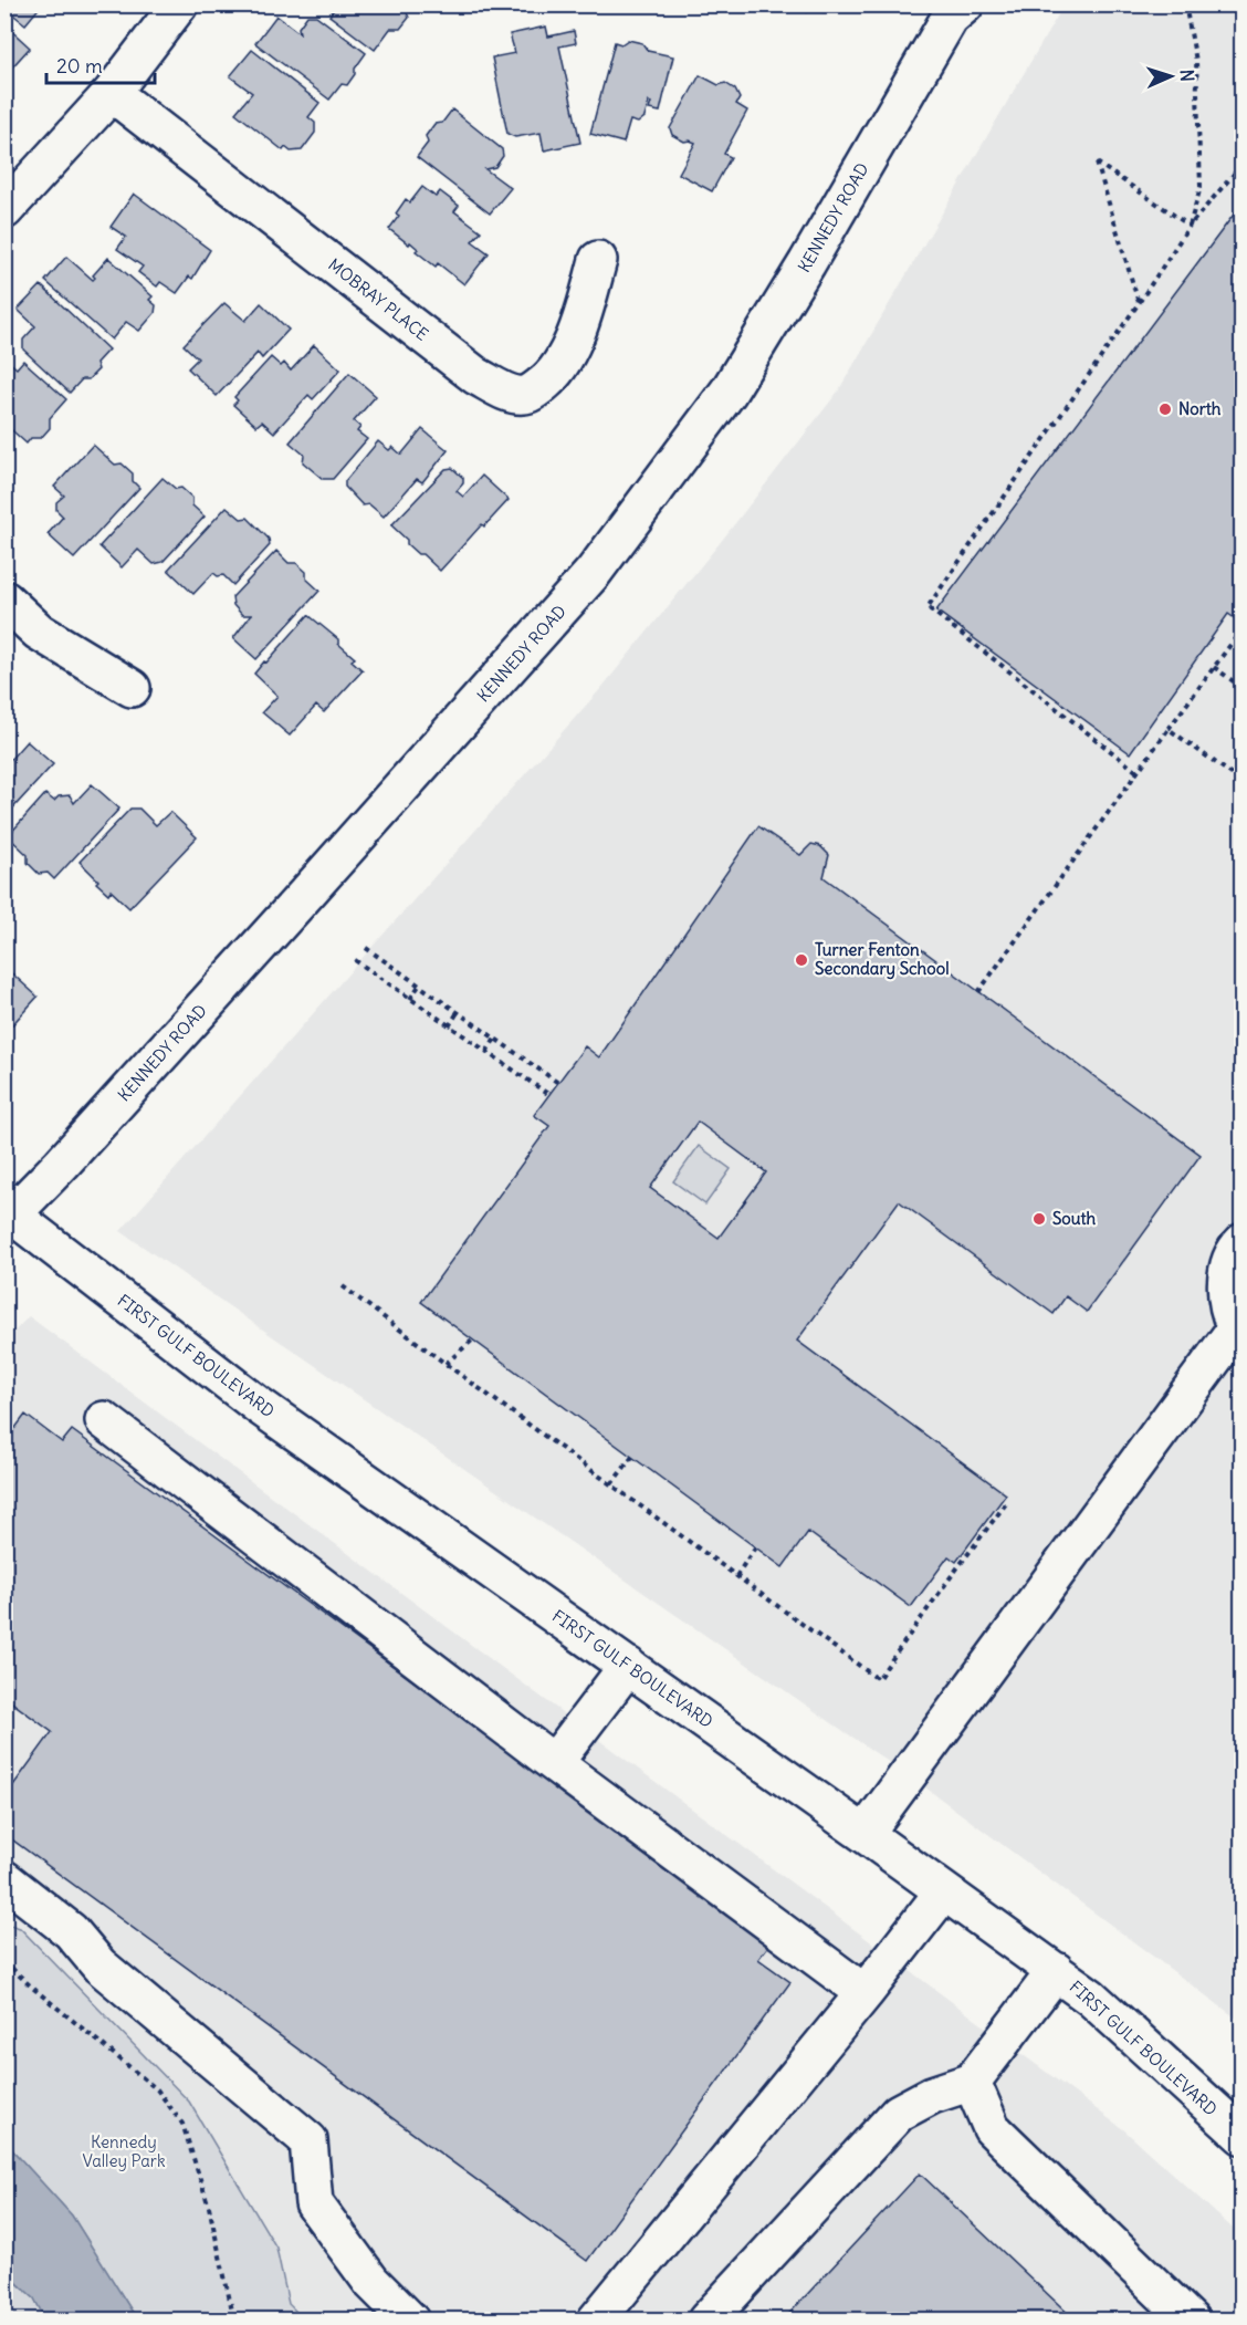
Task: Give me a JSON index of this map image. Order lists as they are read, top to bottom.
{
  "streets": {
    "street": ["KENNEDY ROAD", "MOBRAY PLACE", "FIRST GULF BOULEVARD"]
  },
  "crossings": [
    ["KENNEDY ROAD", "FIRST GULF BOULEVARD"]
  ],
  "parks": ["Kennedy Valley Park"],
  "places": ["North", "Turner Fenton Secondary School", "South"],
  "scale_bar": "20 m",
  "north": "right"
}
